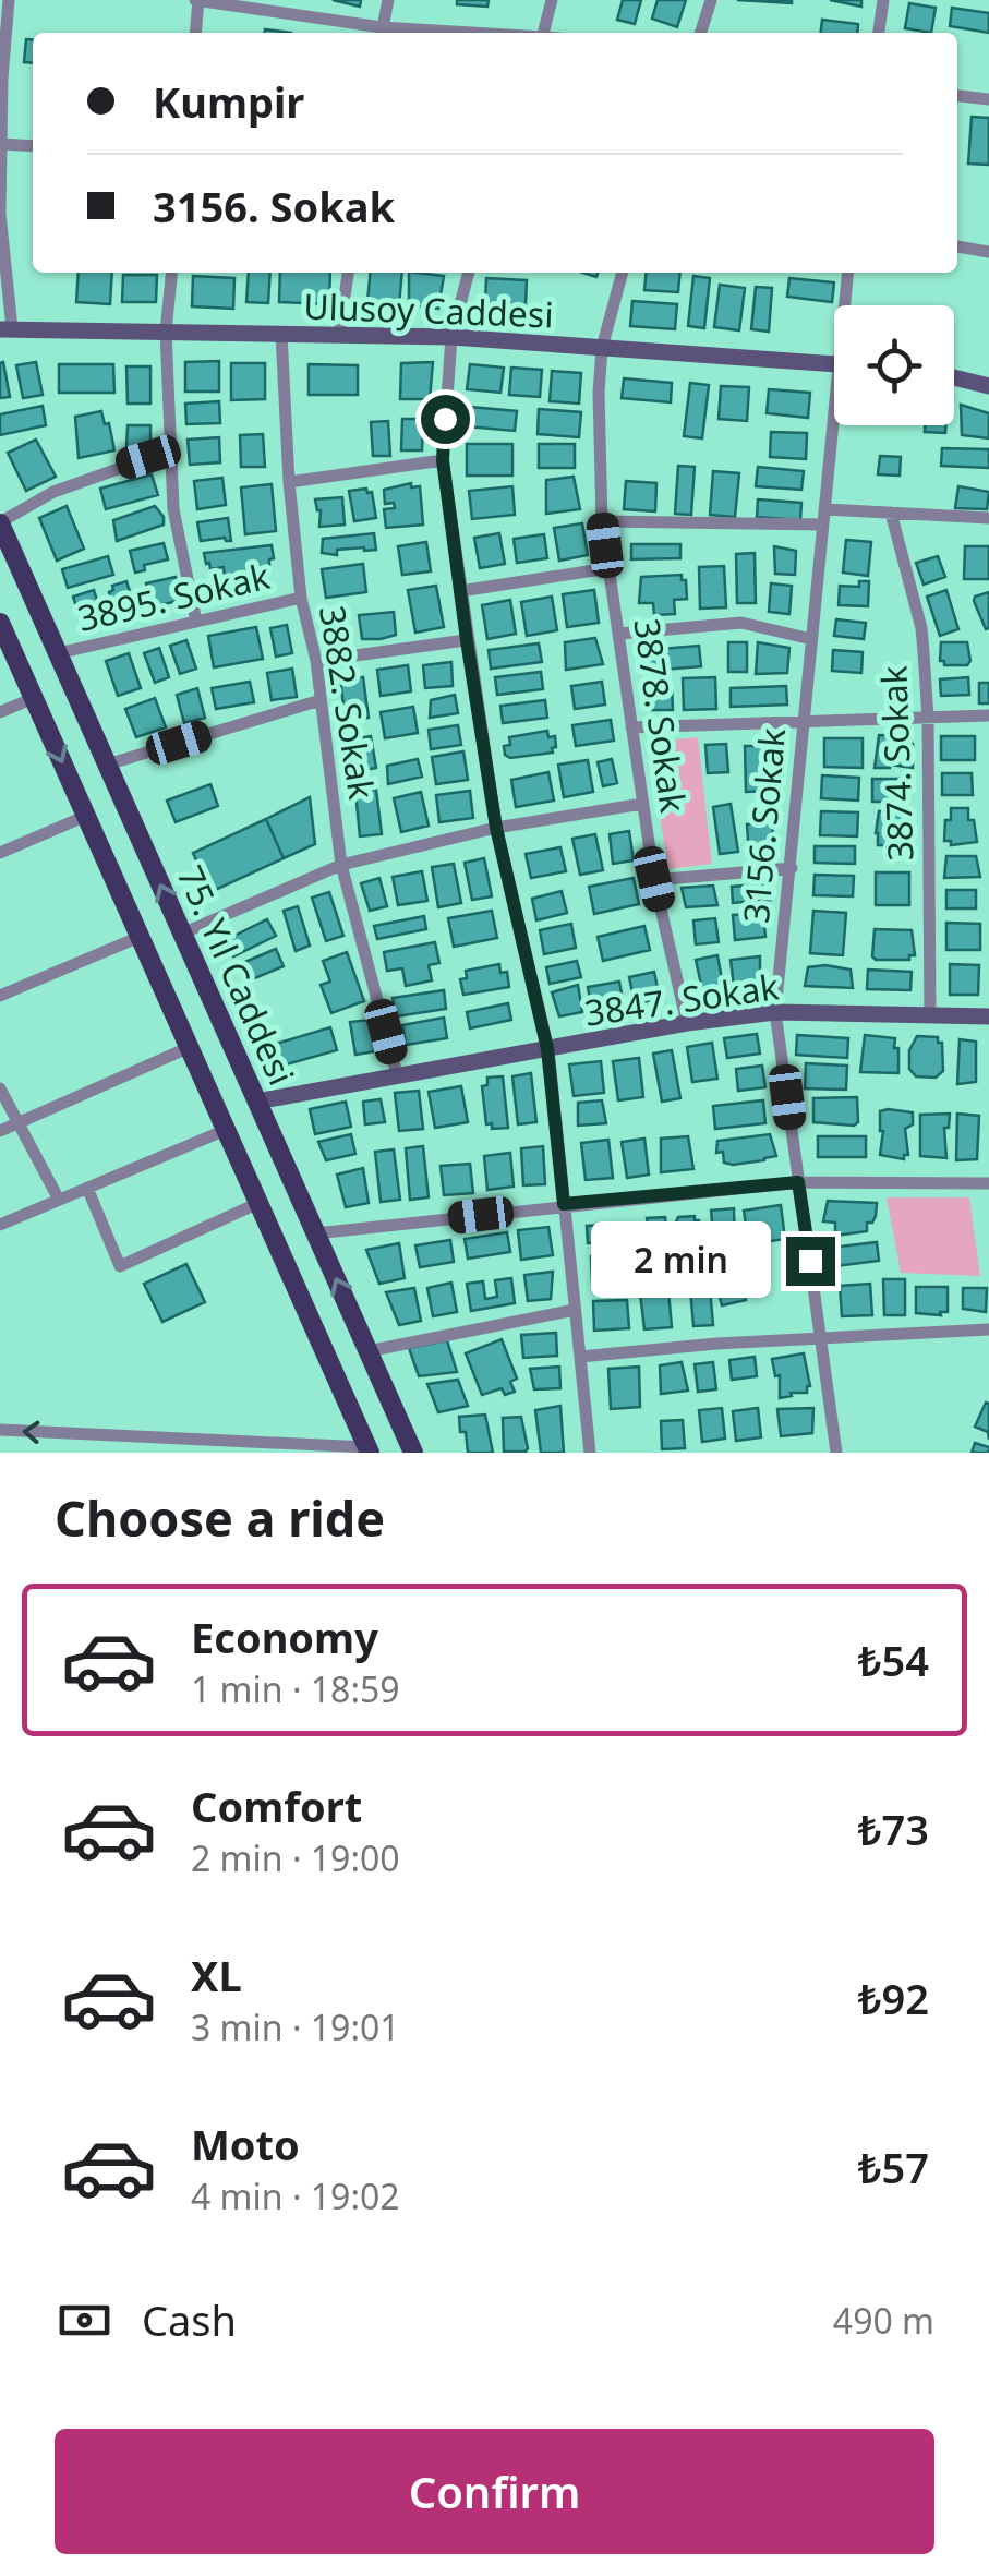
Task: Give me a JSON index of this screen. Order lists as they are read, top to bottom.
{
  "streets": {
    "main road": ["75. Yıl Caddesi"],
    "street": [
      "Ulusoy Caddesi",
      "3895. Sokak",
      "3882. Sokak",
      "3878. Sokak",
      "3874. Sokak",
      "3156. Sokak",
      "3847. Sokak"
    ]
  },
  "crossings": [
    ["Ulusoy Caddesi", "3882. Sokak"],
    ["Ulusoy Caddesi", "3878. Sokak"],
    ["3895. Sokak", "3882. Sokak"],
    ["3895. Sokak", "75. Yıl Caddesi"],
    ["3882. Sokak", "3847. Sokak"],
    ["3878. Sokak", "3847. Sokak"],
    ["3874. Sokak", "3847. Sokak"],
    ["3156. Sokak", "3847. Sokak"],
    ["75. Yıl Caddesi", "3847. Sokak"]
  ],
  "page": {
    "banner": ["Kumpir", "3156. Sokak"],
    "bubble": "2 min",
    "heading": "Choose a ride",
    "list": [
      {
        "name": "Economy",
        "note": "1 min · 18:59",
        "value": "₺54"
      },
      {
        "name": "Comfort",
        "note": "2 min · 19:00",
        "value": "₺73"
      },
      {
        "name": "XL",
        "note": "3 min · 19:01",
        "value": "₺92"
      },
      {
        "name": "Moto",
        "note": "4 min · 19:02",
        "value": "₺57"
      }
    ],
    "pay": ["Cash", "490 m"],
    "buttons": "Confirm"
  }
}
